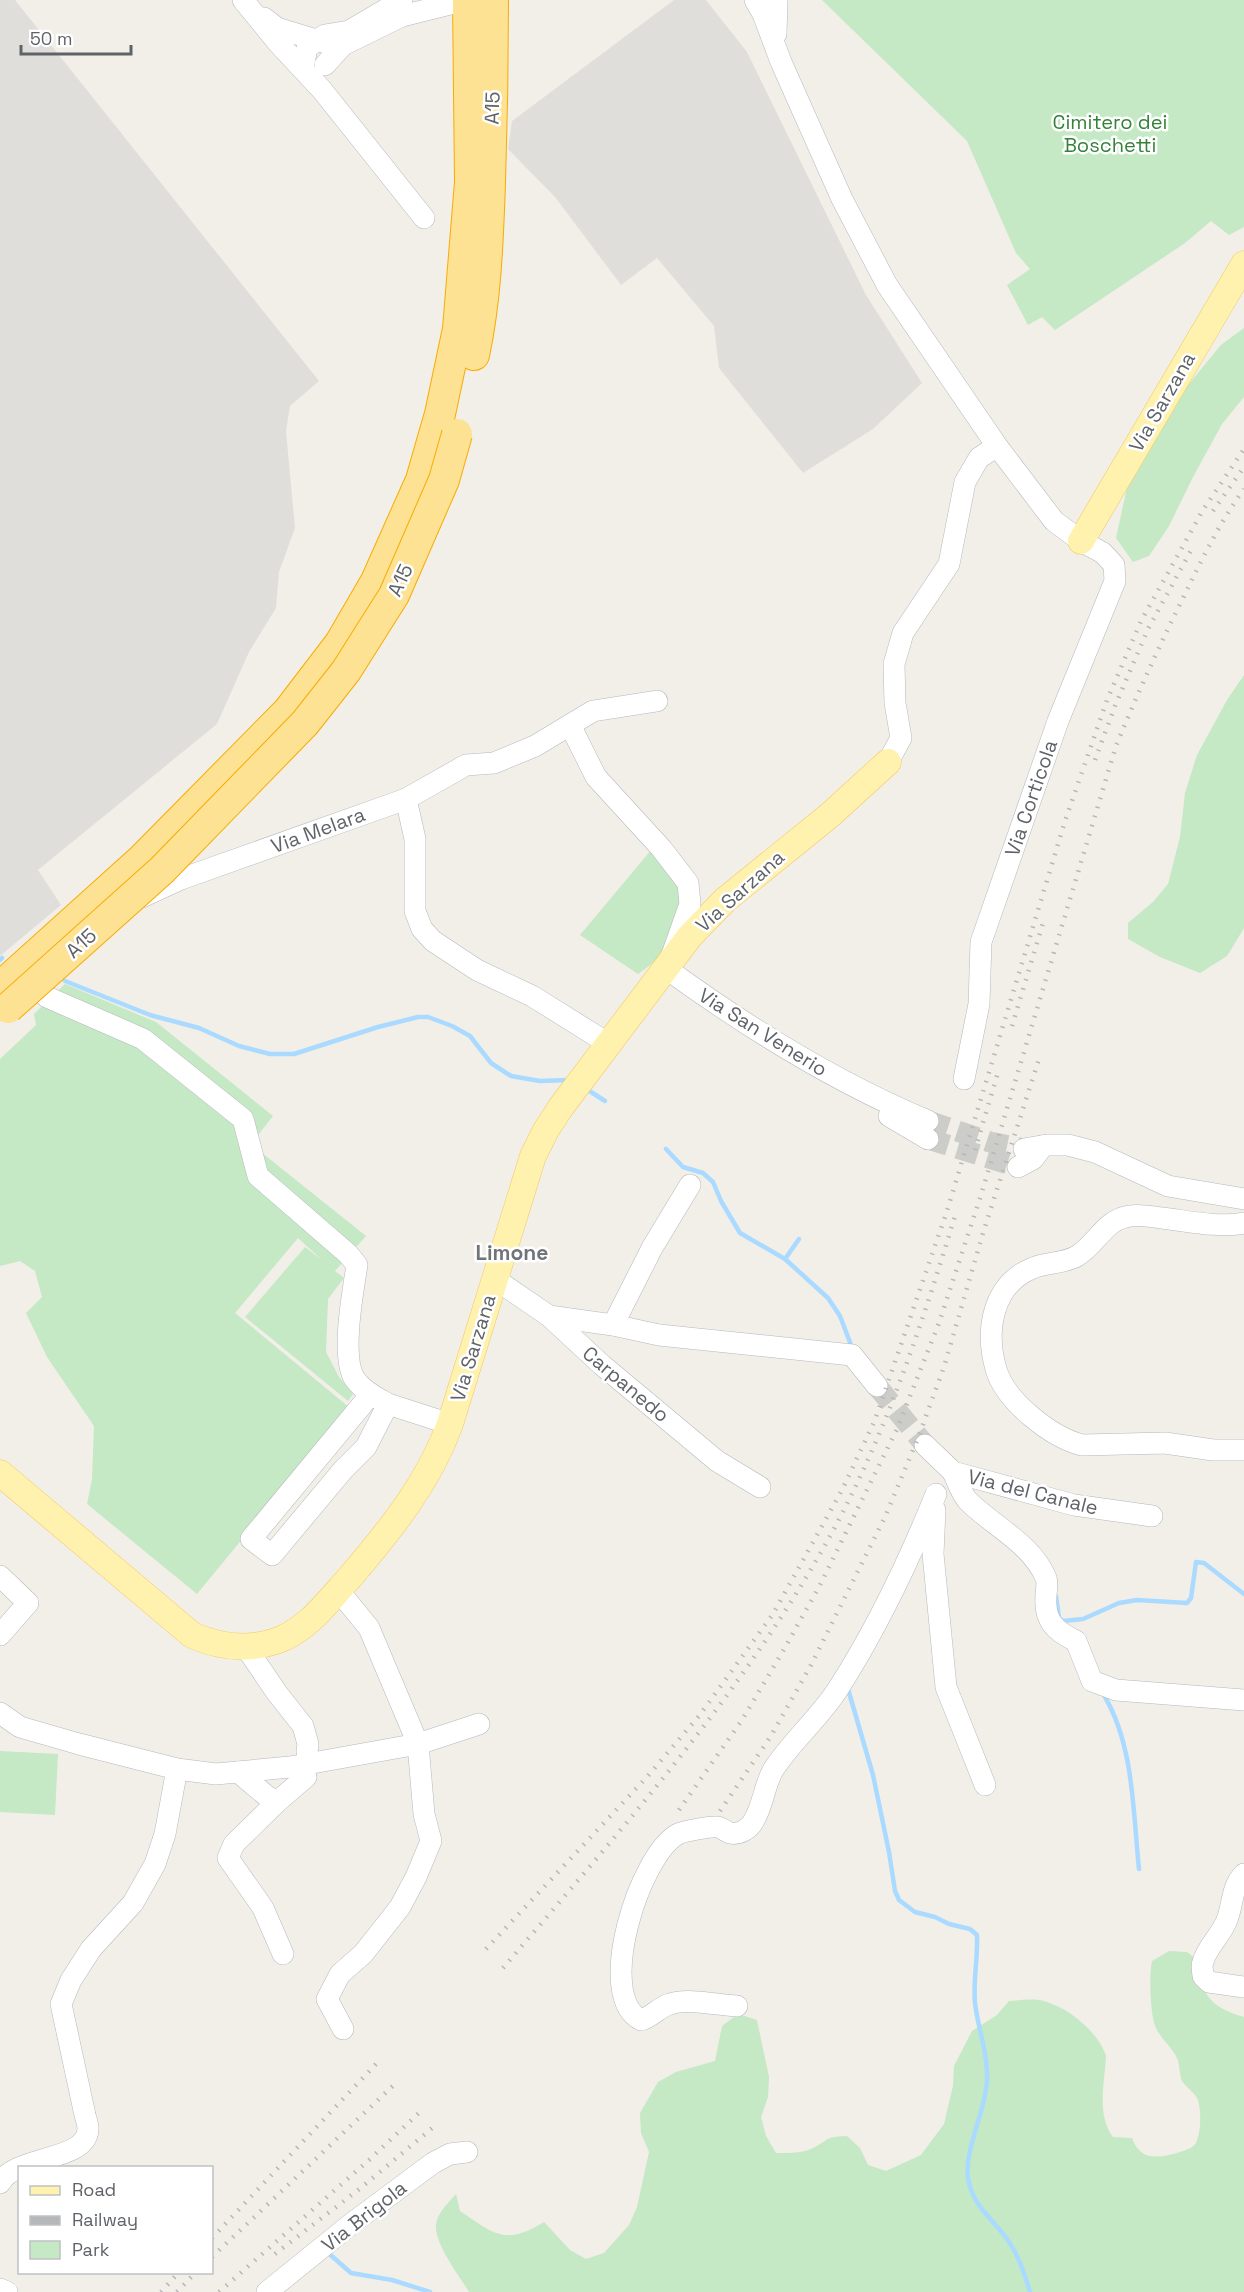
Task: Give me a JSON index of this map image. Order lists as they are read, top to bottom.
{
  "streets": {
    "highway": ["A15"],
    "main road": ["Via Sarzana"],
    "street": [
      "Via Corticola",
      "Via Melara",
      "Via San Venerio",
      "Carpanedo",
      "Via del Canale",
      "Via Brigola"
    ]
  },
  "crossings": [
    ["A15", "Via Melara"],
    ["Via Sarzana", "Via Corticola"],
    ["Via Sarzana", "Via San Venerio"],
    ["Via Sarzana", "Carpanedo"]
  ],
  "districts": ["Limone"],
  "parks": ["Cimitero dei Boschetti"],
  "legend": ["Road", "Railway", "Park"],
  "scale_bar": "50 m"
}
